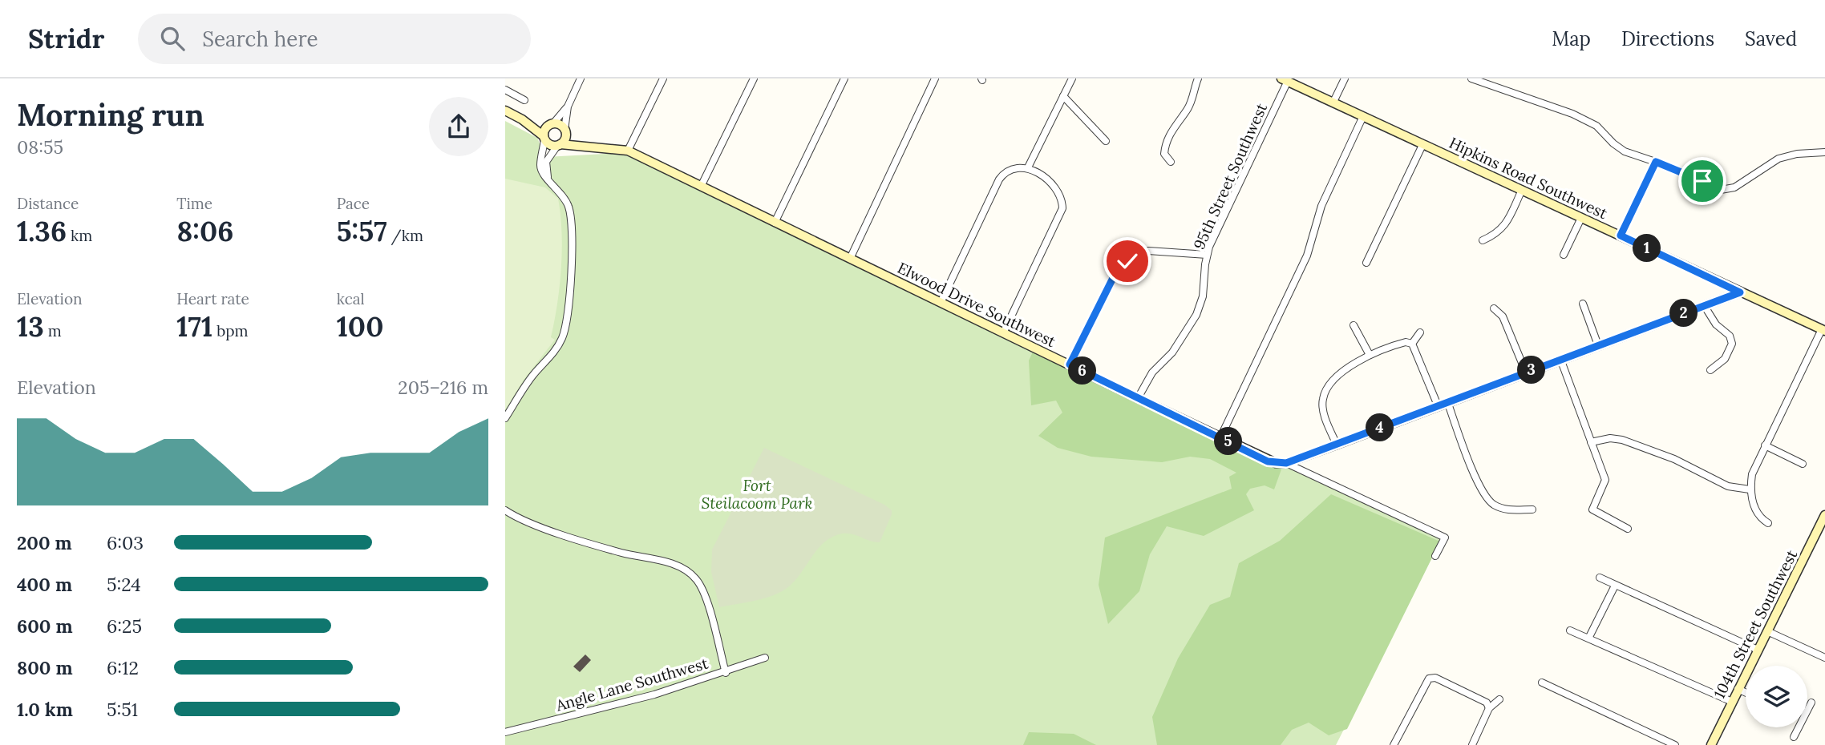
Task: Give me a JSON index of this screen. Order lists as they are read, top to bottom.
{
  "streets": {
    "street": [
      "95th Street Southwest",
      "Hipkins Road Southwest",
      "Elwood Drive Southwest",
      "104th Street Southwest",
      "Angle Lane Southwest"
    ]
  },
  "crossings": [
    ["95th Street Southwest", "Hipkins Road Southwest"],
    ["95th Street Southwest", "Elwood Drive Southwest"]
  ],
  "parks": ["Fort Steilacoom Park"],
  "page": {
    "header": "Stridr",
    "search": "Search here",
    "nav": ["Map", "Directions", "Saved"],
    "heading": ["Morning run", "08:55"],
    "stats": [
      ["Distance", "1.36 km"],
      ["Time", "8:06"],
      ["Pace", "5:57 /km"],
      ["Elevation", "13 m"],
      ["Heart rate", "171 bpm"],
      ["kcal", "100"]
    ],
    "pins": [
      "1",
      "2",
      "3",
      "6",
      "4",
      "5"
    ],
    "chart": ["Elevation", "205–216 m"],
    "list": [
      {
        "name": "200 m",
        "note": "6:03"
      },
      {
        "name": "400 m",
        "note": "5:24"
      },
      {
        "name": "600 m",
        "note": "6:25"
      },
      {
        "name": "800 m",
        "note": "6:12"
      },
      {
        "name": "1.0 km",
        "note": "5:51"
      }
    ]
  }
}
